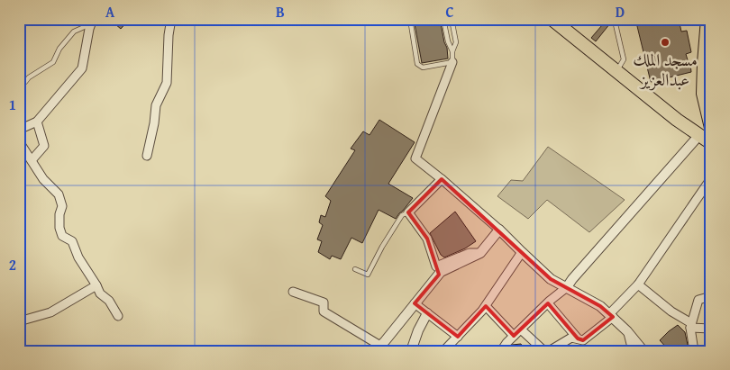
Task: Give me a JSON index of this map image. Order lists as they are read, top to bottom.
{
  "places": ["مسجد الملك عبدالعزيز"],
  "grid": {
    "columns": [
      "A",
      "B",
      "C",
      "D"
    ],
    "rows": ["1", "2"]
  }
}
